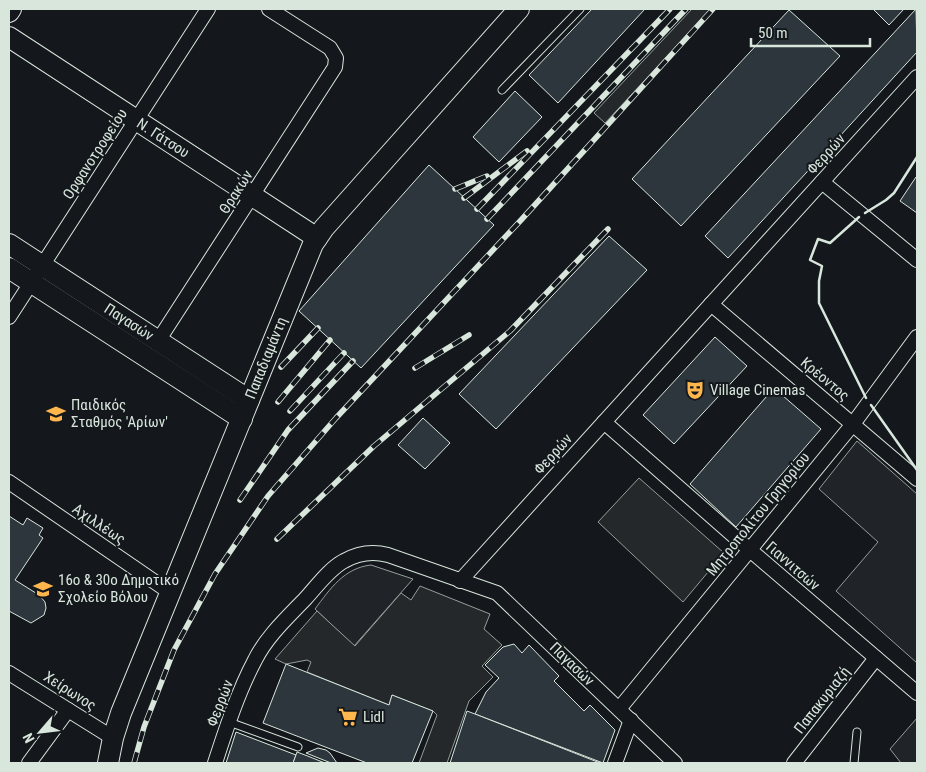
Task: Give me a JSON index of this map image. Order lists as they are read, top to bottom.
{
  "streets": {
    "street": [
      "Ν. Γάτσου",
      "Ορφανοτροφείου",
      "Φερρών",
      "Θρακών",
      "Παγασών",
      "Παπαδιαμάντη",
      "Κρέοντος",
      "Μητροπολίτου Γρηγορίου",
      "Αχιλλέως",
      "Γιαννιτσών",
      "Χείρωνος",
      "Παπακυριαζή"
    ]
  },
  "crossings": [
    ["Ν. Γάτσου", "Ορφανοτροφείου"],
    ["Ν. Γάτσου", "Θρακών"],
    ["Ν. Γάτσου", "Παπαδιαμάντη"],
    ["Ορφανοτροφείου", "Παγασών"],
    ["Φερρών", "Παγασών"],
    ["Φερρών", "Κρέοντος"],
    ["Φερρών", "Γιαννιτσών"],
    ["Θρακών", "Παγασών"],
    ["Παγασών", "Παπαδιαμάντη"],
    ["Παγασών", "Μητροπολίτου Γρηγορίου"],
    ["Παπαδιαμάντη", "Αχιλλέως"],
    ["Παπαδιαμάντη", "Χείρωνος"],
    ["Κρέοντος", "Μητροπολίτου Γρηγορίου"],
    ["Μητροπολίτου Γρηγορίου", "Γιαννιτσών"],
    ["Γιαννιτσών", "Παπακυριαζή"]
  ],
  "places": {
    "theatre": ["Village Cinemas"],
    "school or university": ["Παιδικός Σταθμός 'Αρίων'", "16ο & 30ο Δημοτικό Σχολείο Βόλου"],
    "supermarket": ["Lidl"]
  },
  "scale_bar": "50 m",
  "north": "bottom left"
}
